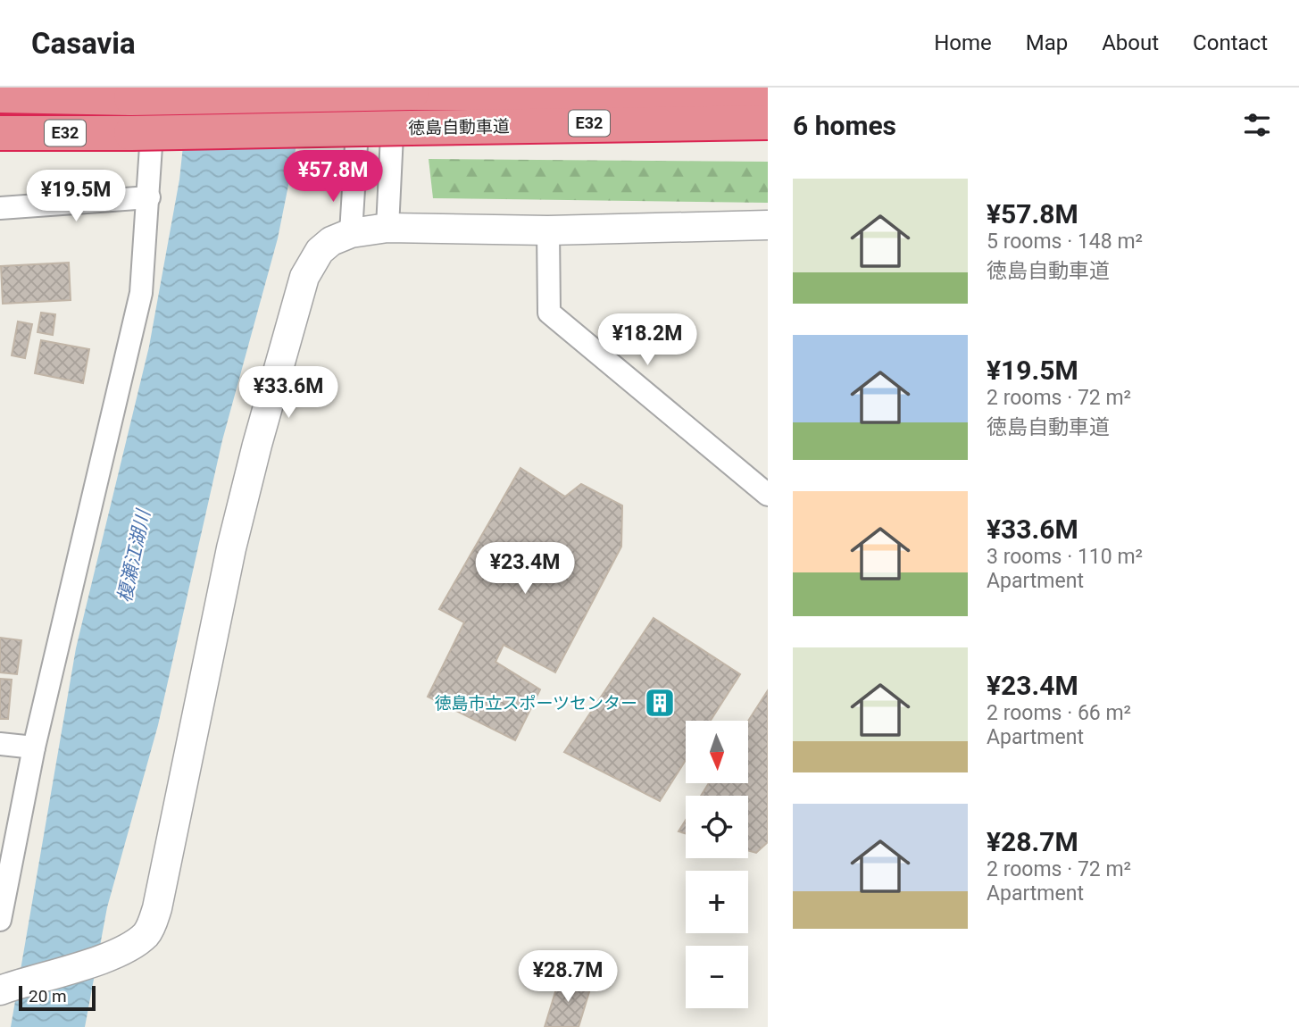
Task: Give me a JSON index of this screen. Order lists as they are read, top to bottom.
{
  "streets": {
    "highway": ["E32", "徳島自動車道"]
  },
  "water": ["榎瀬江湖川"],
  "places": {
    "building": ["徳島市立スポーツセンター"]
  },
  "scale_bar": "20 m",
  "north": "bottom",
  "page": {
    "header": "Casavia",
    "nav": [
      "Home",
      "Map",
      "About",
      "Contact"
    ],
    "heading": "6 homes",
    "price": [
      "¥57.8M",
      "¥19.5M",
      "¥18.2M",
      "¥33.6M",
      "¥23.4M",
      "¥28.7M"
    ],
    "list": [
      {
        "name": "¥57.8M",
        "note": "5 rooms · 148 m² · 徳島自動車道"
      },
      {
        "name": "¥19.5M",
        "note": "2 rooms · 72 m² · 徳島自動車道"
      },
      {
        "name": "¥33.6M",
        "note": "3 rooms · 110 m² · Apartment"
      },
      {
        "name": "¥23.4M",
        "note": "2 rooms · 66 m² · Apartment"
      },
      {
        "name": "¥28.7M",
        "note": "2 rooms · 72 m² · Apartment"
      }
    ],
    "map_buttons": ["+", "−"],
    "scale": "20 m"
  }
}
